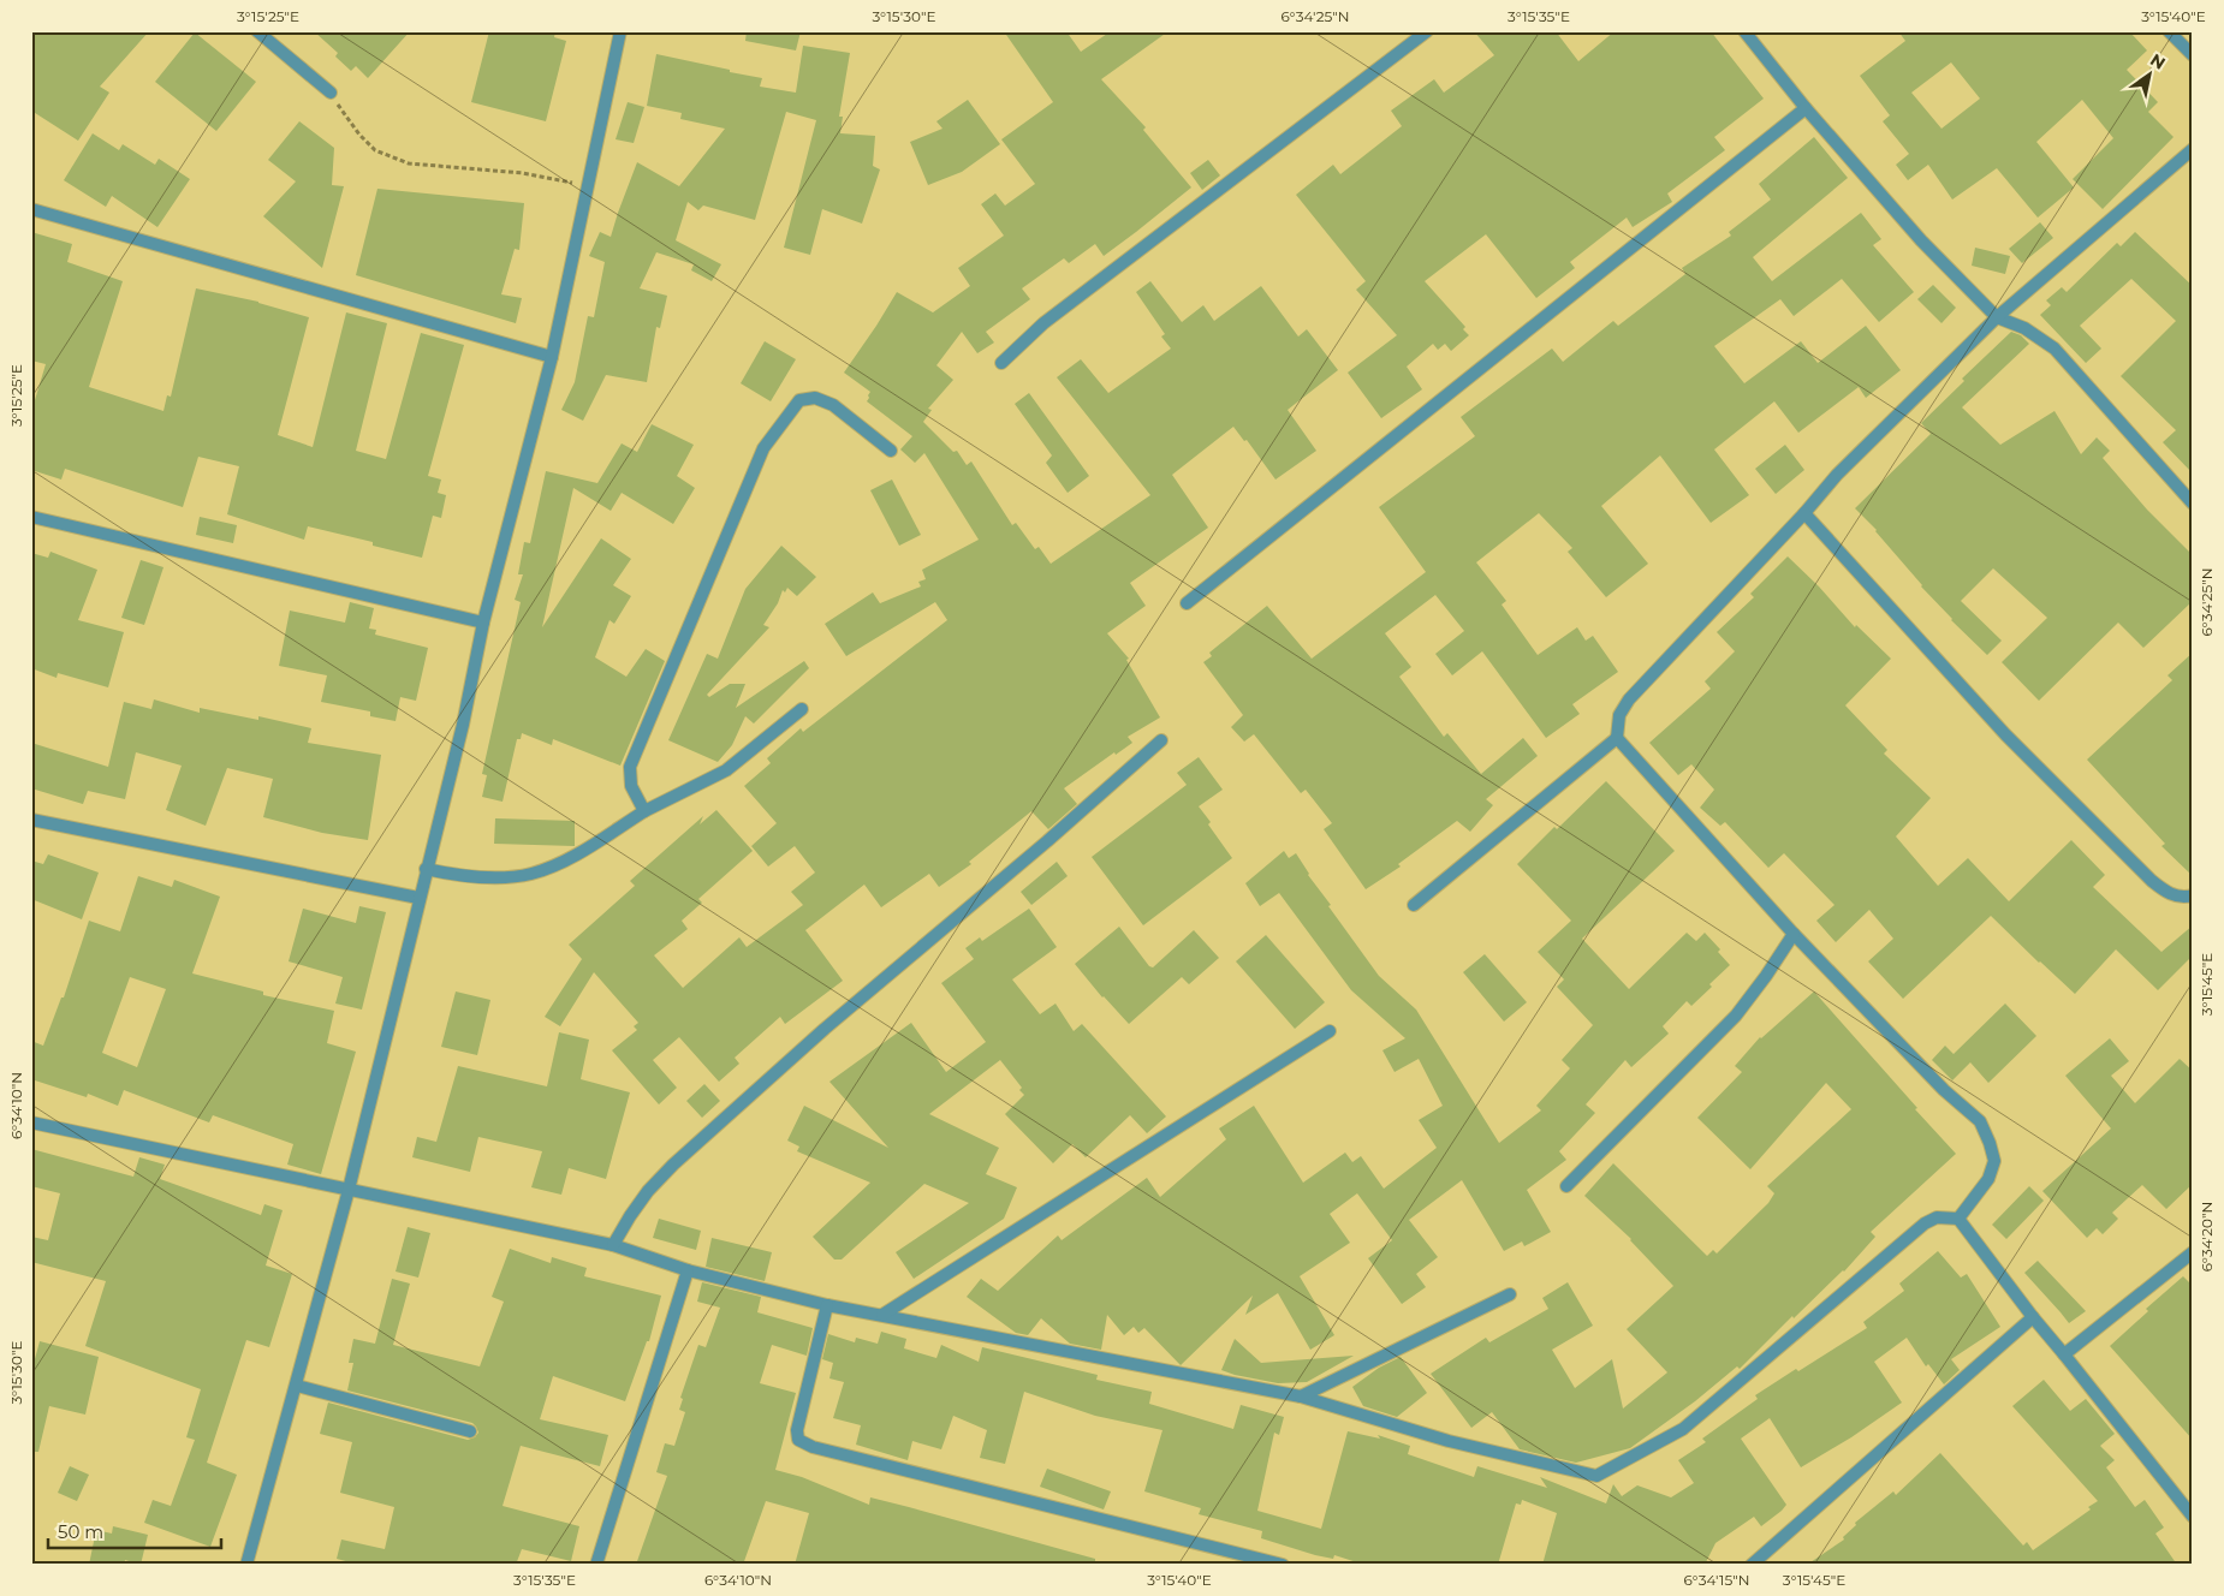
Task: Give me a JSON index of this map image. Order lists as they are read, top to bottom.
{
  "scale_bar": "50 m",
  "north": "top right",
  "coordinates": [
    "3°15'25\"E",
    "3°15'30\"E",
    "6°34'25\"N",
    "3°15'35\"E",
    "3°15'40\"E",
    "3°15'45\"E",
    "6°34'10\"N",
    "6°34'20\"N",
    "6°34'15\"N"
  ]
}
